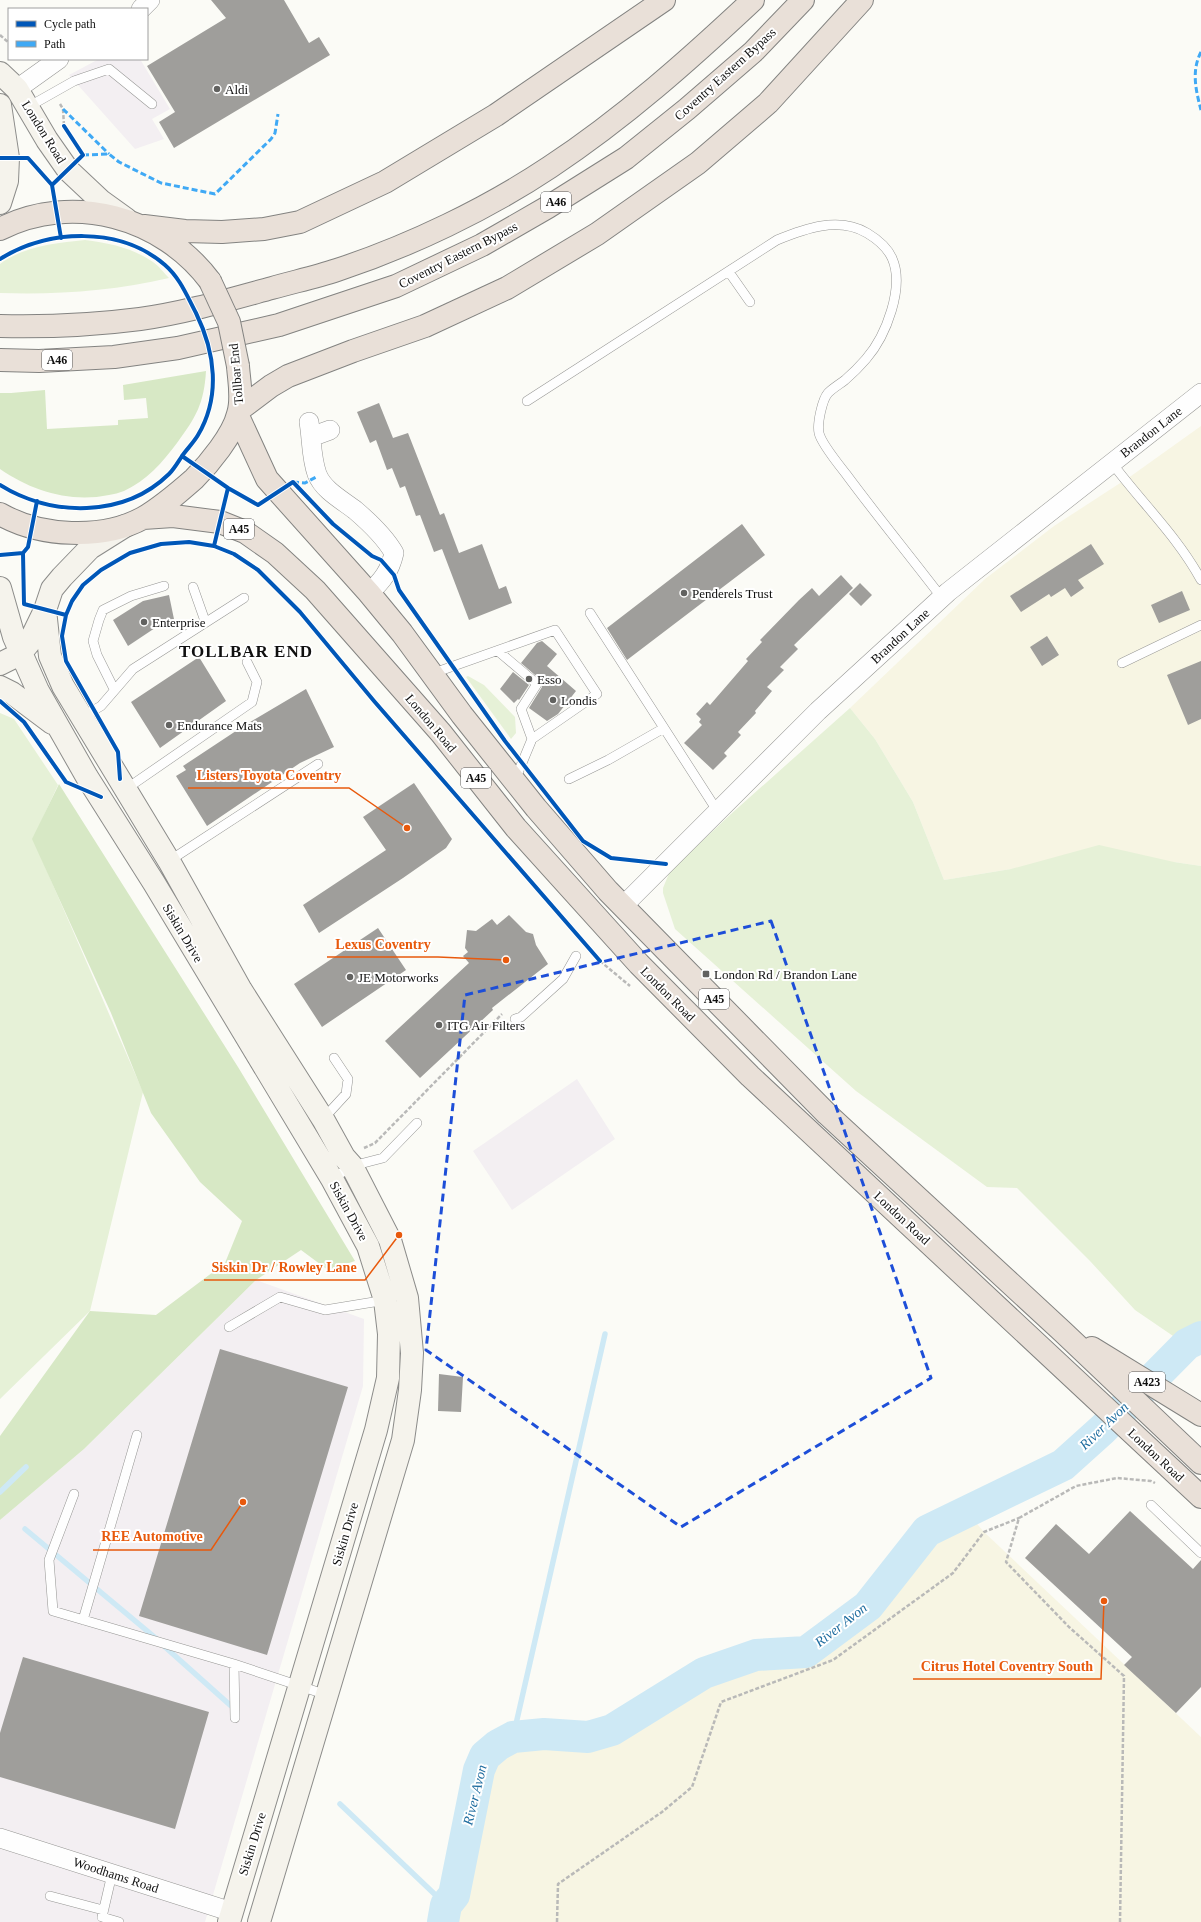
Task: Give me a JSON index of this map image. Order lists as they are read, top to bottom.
{
  "streets": {
    "highway": [
      "Coventry Eastern Bypass",
      "London Road",
      "A46",
      "Tollbar End",
      "A45",
      "A423"
    ],
    "street": ["Brandon Lane", "Siskin Drive", "Woodhams Road"]
  },
  "crossings": [
    ["London Road", "Tollbar End"],
    ["London Road", "Brandon Lane"],
    ["London Road", "A423"],
    ["Siskin Drive", "Woodhams Road"]
  ],
  "districts": ["TOLLBAR END"],
  "water": ["River Avon"],
  "places": {
    "other": [
      "Aldi",
      "Penderels Trust",
      "Enterprise",
      "Esso",
      "Londis",
      "Endurance Mats",
      "Listers Toyota Coventry",
      "Lexus Coventry",
      "JE Motorworks",
      "ITG Air Filters",
      "Siskin Dr / Rowley Lane",
      "REE Automotive",
      "Citrus Hotel Coventry South"
    ],
    "transit": ["London Rd / Brandon Lane"]
  },
  "legend": ["Cycle path", "Path"]
}
